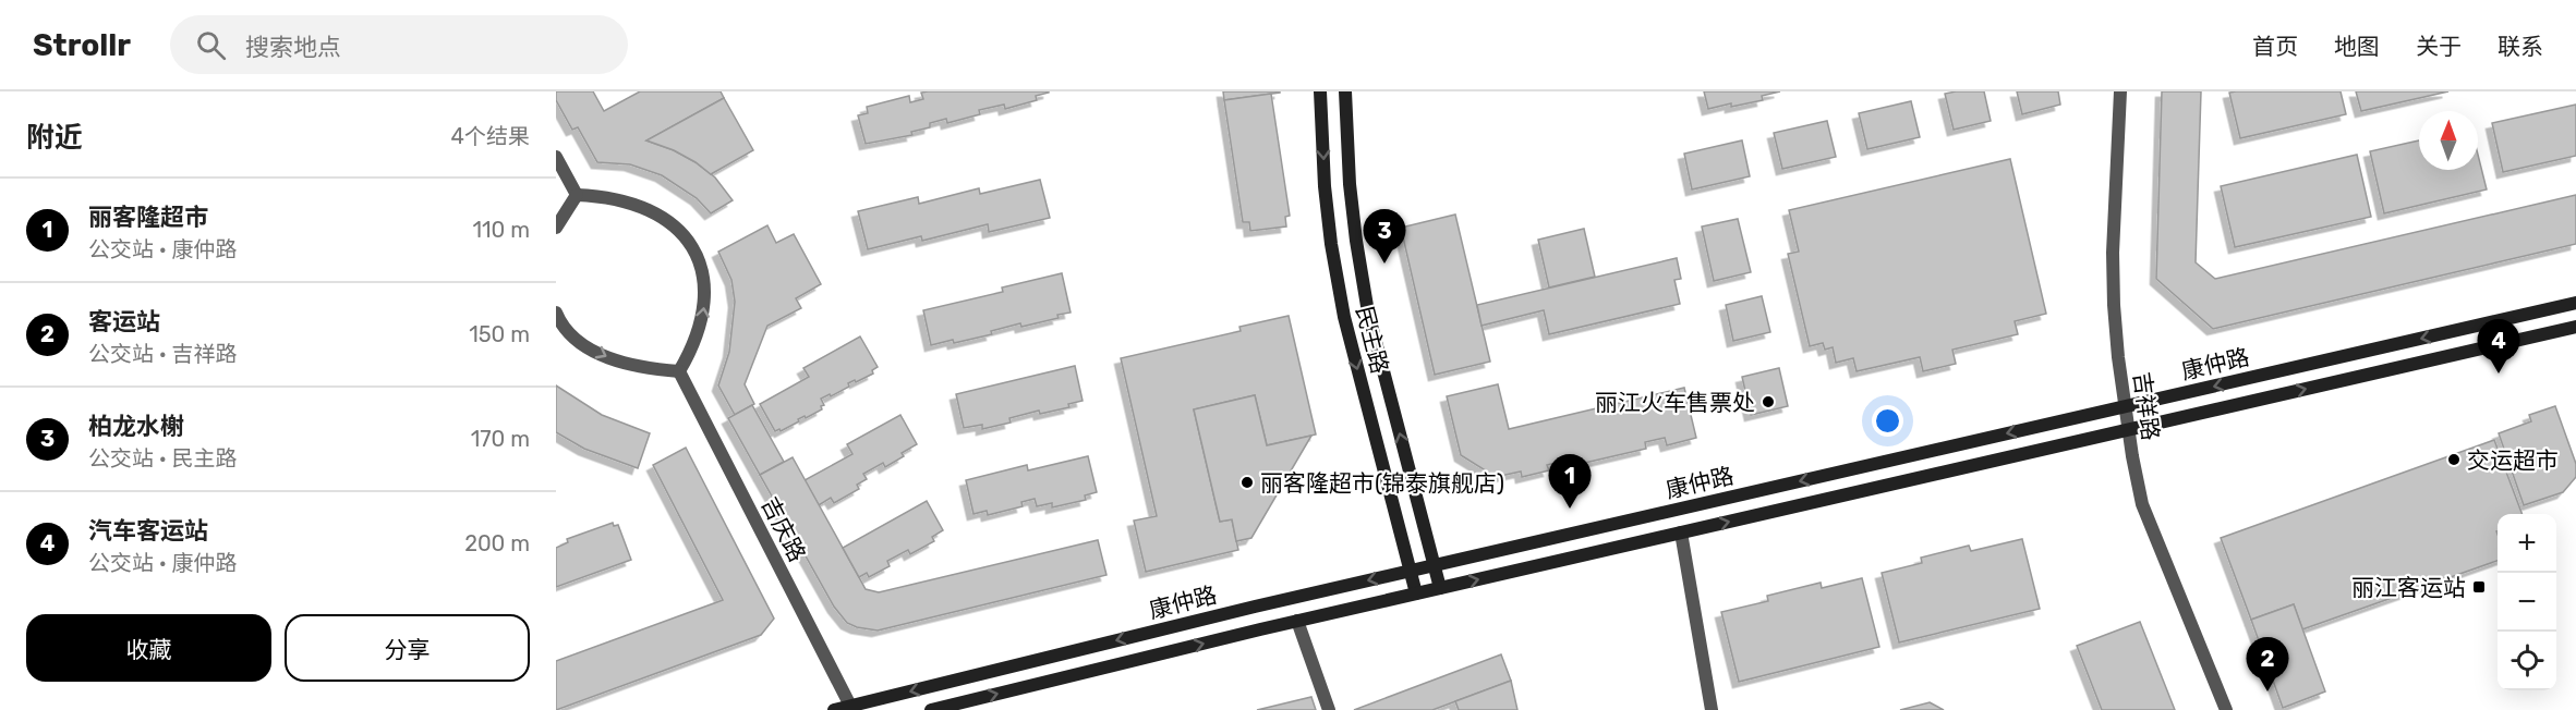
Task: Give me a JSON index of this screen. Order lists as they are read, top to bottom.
{
  "streets": {
    "main road": ["民主路", "康仲路"],
    "street": ["吉祥路", "吉庆路"]
  },
  "crossings": [
    ["民主路", "康仲路"],
    ["康仲路", "吉祥路"],
    ["康仲路", "吉庆路"]
  ],
  "places": {
    "other": ["丽江火车售票处", "交运超市", "丽客隆超市(锦泰旗舰店)"],
    "transit": ["丽江客运站"]
  },
  "north": "top",
  "page": {
    "header": "Strollr",
    "search": "搜索地点",
    "nav": [
      "首页",
      "地图",
      "关于",
      "联系"
    ],
    "heading": ["附近", "4个结果"],
    "list": [
      {
        "mark": "1",
        "name": "丽客隆超市",
        "note": "公交站 · 康仲路",
        "value": "110 m"
      },
      {
        "mark": "2",
        "name": "客运站",
        "note": "公交站 · 吉祥路",
        "value": "150 m"
      },
      {
        "mark": "3",
        "name": "柏龙水榭",
        "note": "公交站 · 民主路",
        "value": "170 m"
      },
      {
        "mark": "4",
        "name": "汽车客运站",
        "note": "公交站 · 康仲路",
        "value": "200 m"
      }
    ],
    "pins": [
      "3",
      "4",
      "1",
      "2"
    ],
    "map_buttons": ["+", "−"],
    "buttons": ["收藏", "分享"]
  }
}
